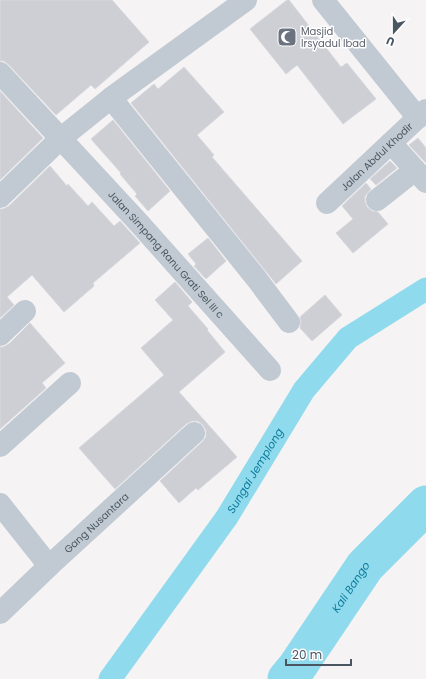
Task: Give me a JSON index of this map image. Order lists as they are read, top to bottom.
{
  "streets": {
    "street": ["Jalan Abdul Khodir", "Jalan Simpang Ranu Grati Sel III c", "Gang Nusantara"]
  },
  "water": ["Sungai Jemplong", "Kali Bango"],
  "places": {
    "mosque": ["Masjid Irsyadul Ibad"]
  },
  "scale_bar": "20 m",
  "north": "bottom"
}
